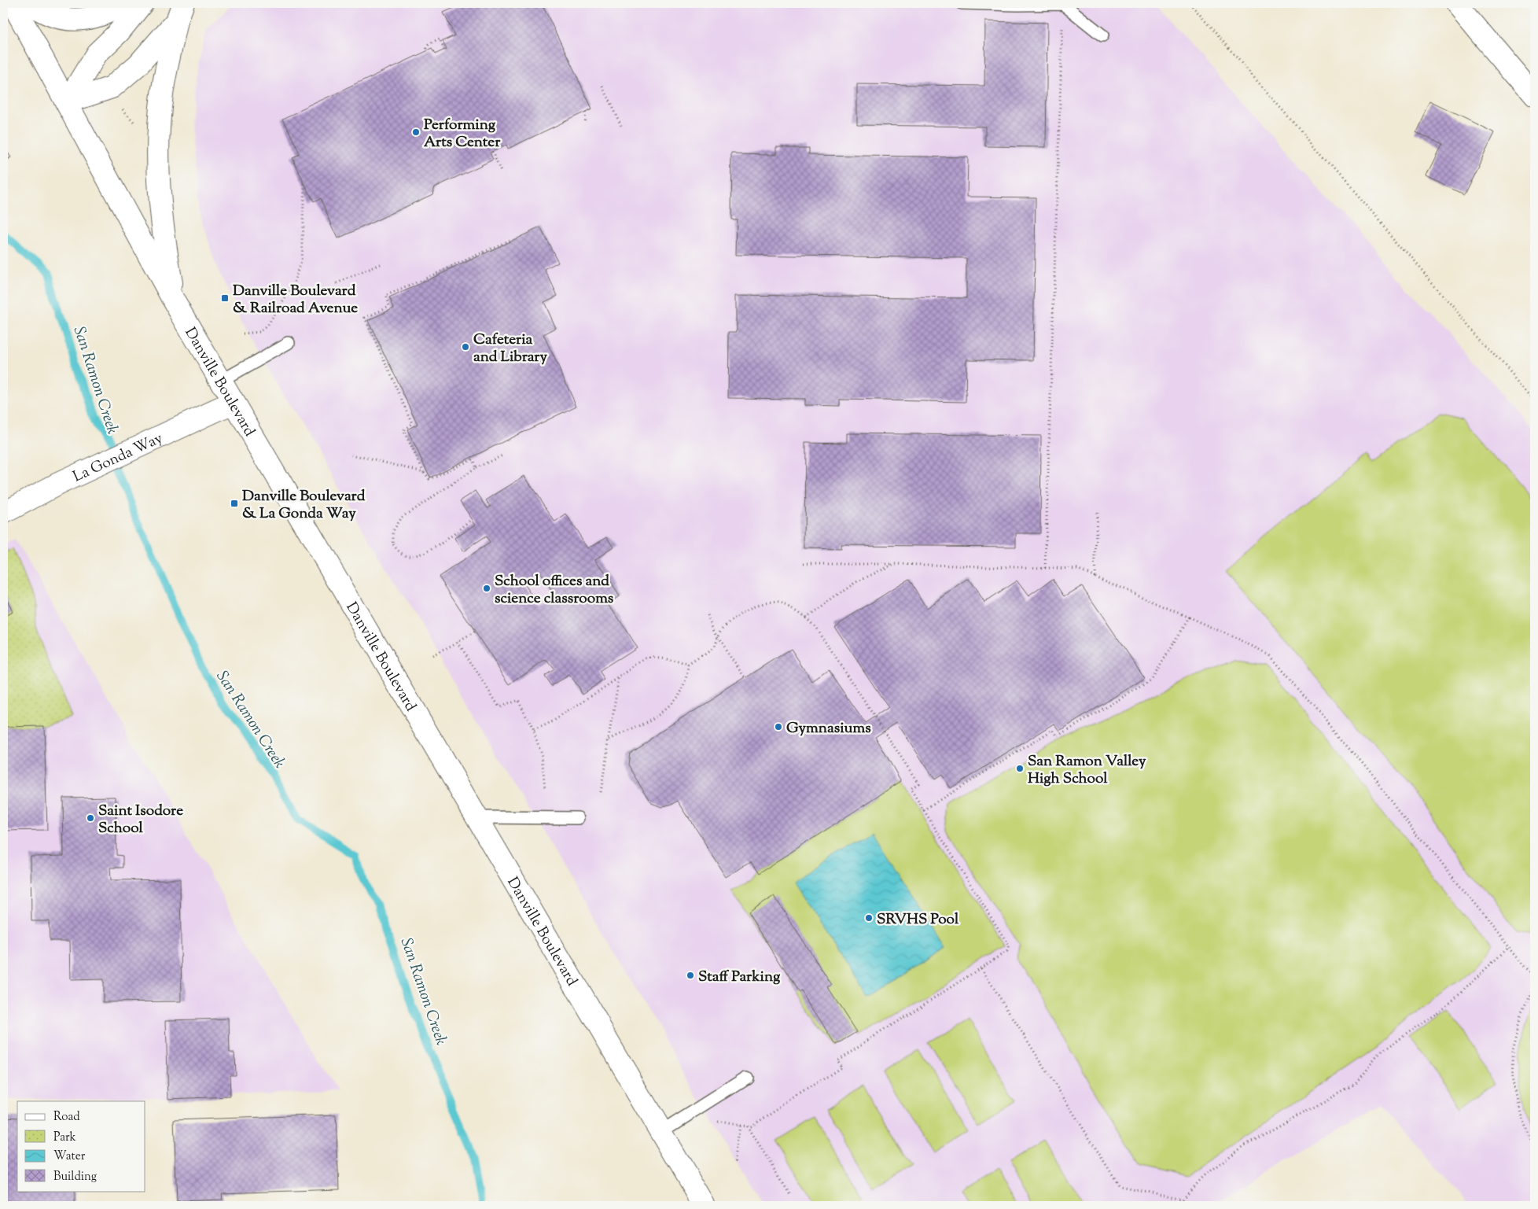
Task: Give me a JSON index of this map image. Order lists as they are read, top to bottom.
{
  "streets": {
    "main road": ["Danville Boulevard", "La Gonda Way"]
  },
  "crossings": [
    ["Danville Boulevard", "La Gonda Way"]
  ],
  "water": ["San Ramon Creek"],
  "places": {
    "other": [
      "Performing Arts Center",
      "Cafeteria and Library",
      "School offices and science classrooms",
      "Gymnasiums",
      "San Ramon Valley High School",
      "Saint Isodore School",
      "SRVHS Pool",
      "Staff Parking"
    ],
    "transit": ["Danville Boulevard & Railroad Avenue", "Danville Boulevard & La Gonda Way"]
  },
  "legend": [
    "Road",
    "Park",
    "Water",
    "Building"
  ]
}
